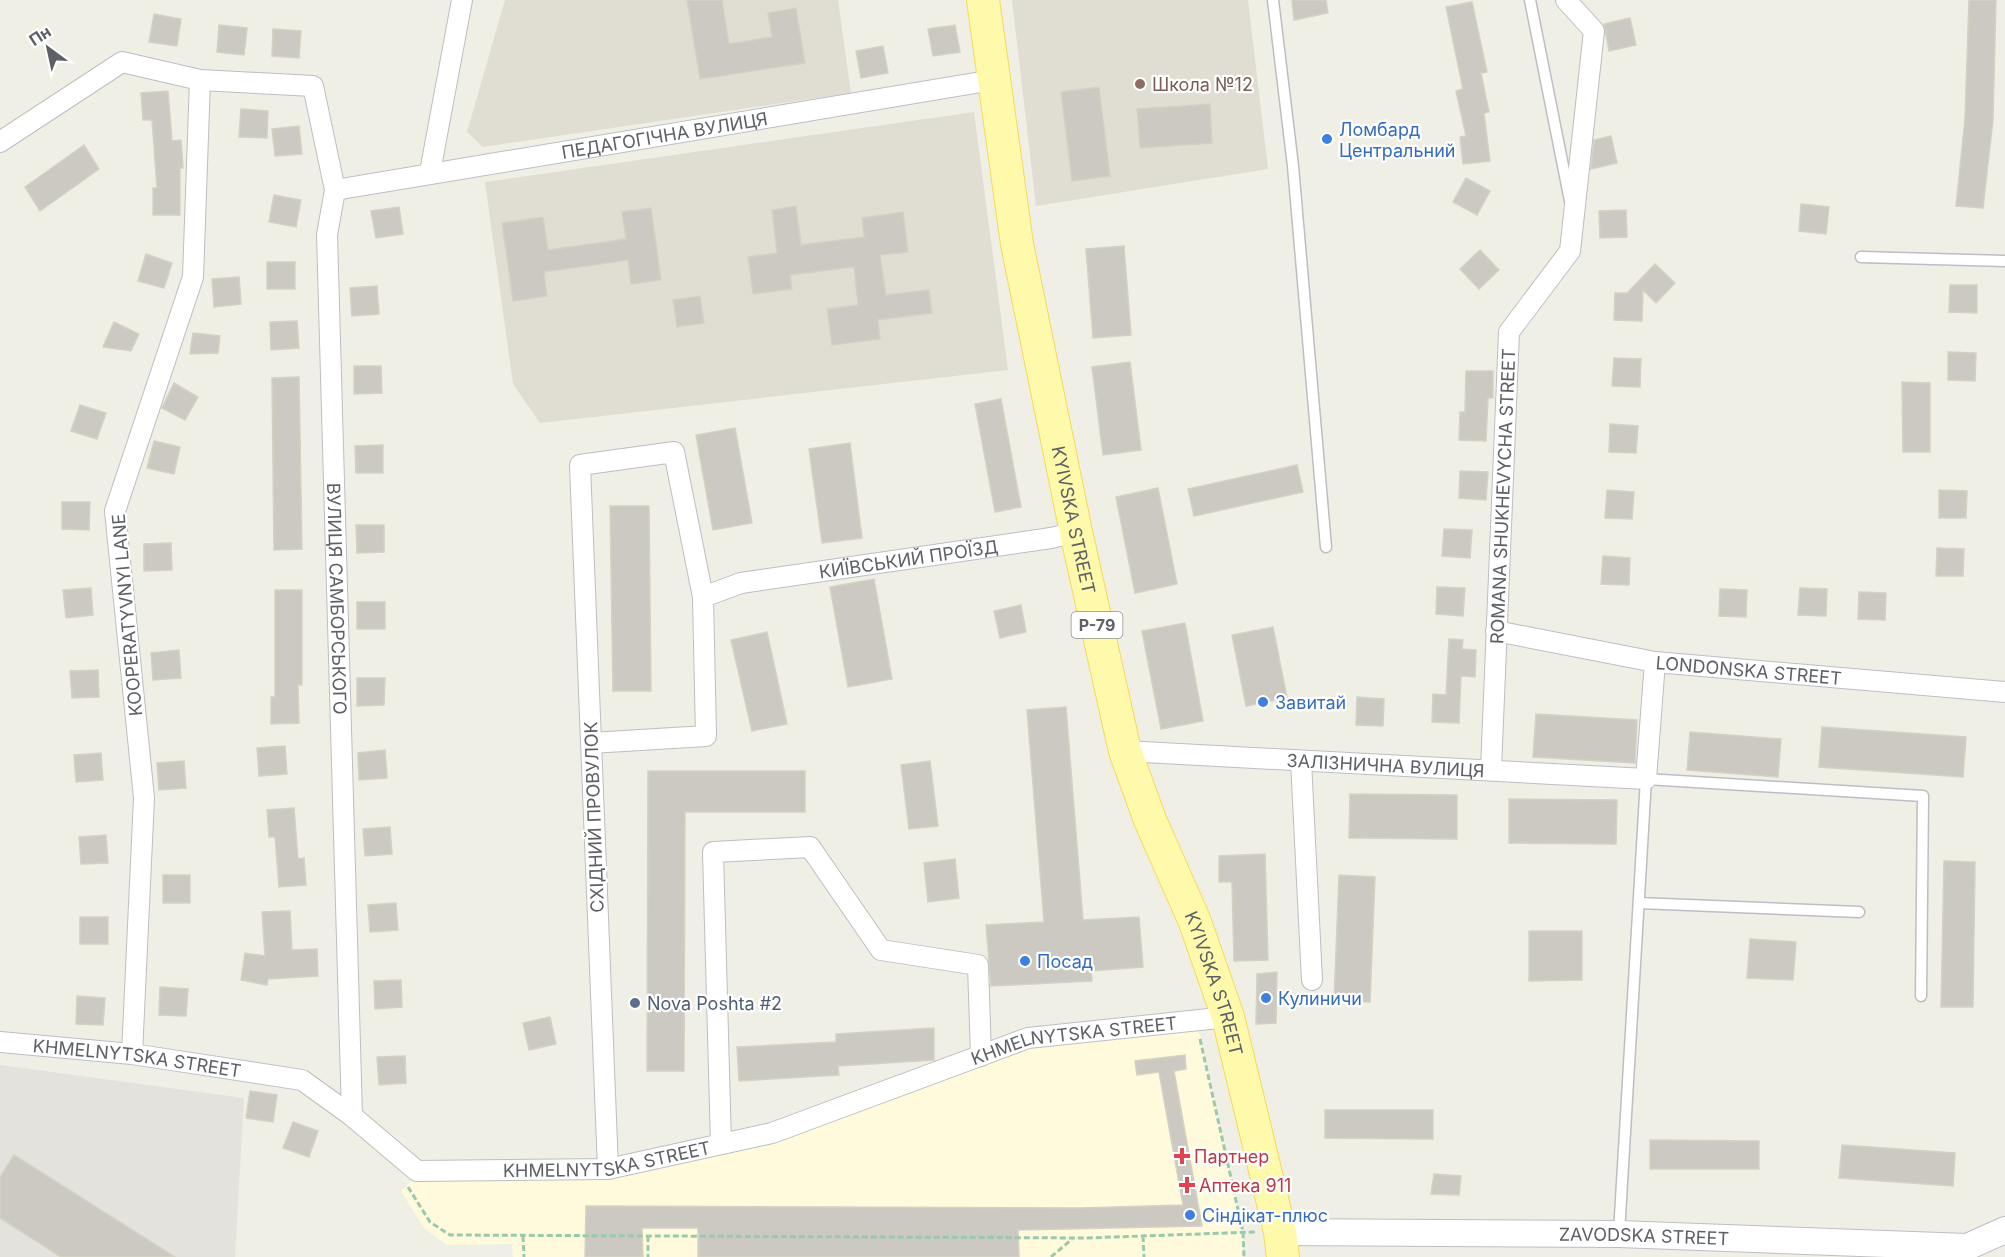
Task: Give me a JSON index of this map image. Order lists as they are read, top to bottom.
{
  "streets": {
    "main road": ["KYIVSKA STREET", "Р-79"],
    "street": [
      "ПЕДАГОГІЧНА ВУЛИЦЯ",
      "ROMANA SHUKHEVYCHA STREET",
      "КИЇВСЬКИЙ ПРОЇЗД",
      "ВУЛИЦЯ САМБОРСЬКОГО",
      "KOOPERATYVNYI LANE",
      "LONDONSKA STREET",
      "ЗАЛІЗНИЧНА ВУЛИЦЯ",
      "СХІДНИЙ ПРОВУЛОК",
      "KHMELNYTSKA STREET",
      "ZAVODSKA STREET"
    ]
  },
  "crossings": [
    ["ПЕДАГОГІЧНА ВУЛИЦЯ", "KYIVSKA STREET"],
    ["ПЕДАГОГІЧНА ВУЛИЦЯ", "ВУЛИЦЯ САМБОРСЬКОГО"],
    ["ROMANA SHUKHEVYCHA STREET", "LONDONSKA STREET"],
    ["ROMANA SHUKHEVYCHA STREET", "ЗАЛІЗНИЧНА ВУЛИЦЯ"],
    ["KYIVSKA STREET", "КИЇВСЬКИЙ ПРОЇЗД"],
    ["KYIVSKA STREET", "ЗАЛІЗНИЧНА ВУЛИЦЯ"],
    ["KYIVSKA STREET", "KHMELNYTSKA STREET"],
    ["KYIVSKA STREET", "ZAVODSKA STREET"],
    ["КИЇВСЬКИЙ ПРОЇЗД", "СХІДНИЙ ПРОВУЛОК"],
    ["ВУЛИЦЯ САМБОРСЬКОГО", "KOOPERATYVNYI LANE"],
    ["ВУЛИЦЯ САМБОРСЬКОГО", "KHMELNYTSKA STREET"],
    ["KOOPERATYVNYI LANE", "KHMELNYTSKA STREET"],
    ["СХІДНИЙ ПРОВУЛОК", "KHMELNYTSKA STREET"]
  ],
  "places": {
    "other": [
      "Школа №12",
      "Ломбард Центральний",
      "Завитай",
      "Посад",
      "Кулиничи",
      "Nova Poshta #2",
      "Сіндікат-плюс"
    ],
    "health": ["Партнер", "Аптека 911"]
  },
  "north": "top left"
}
